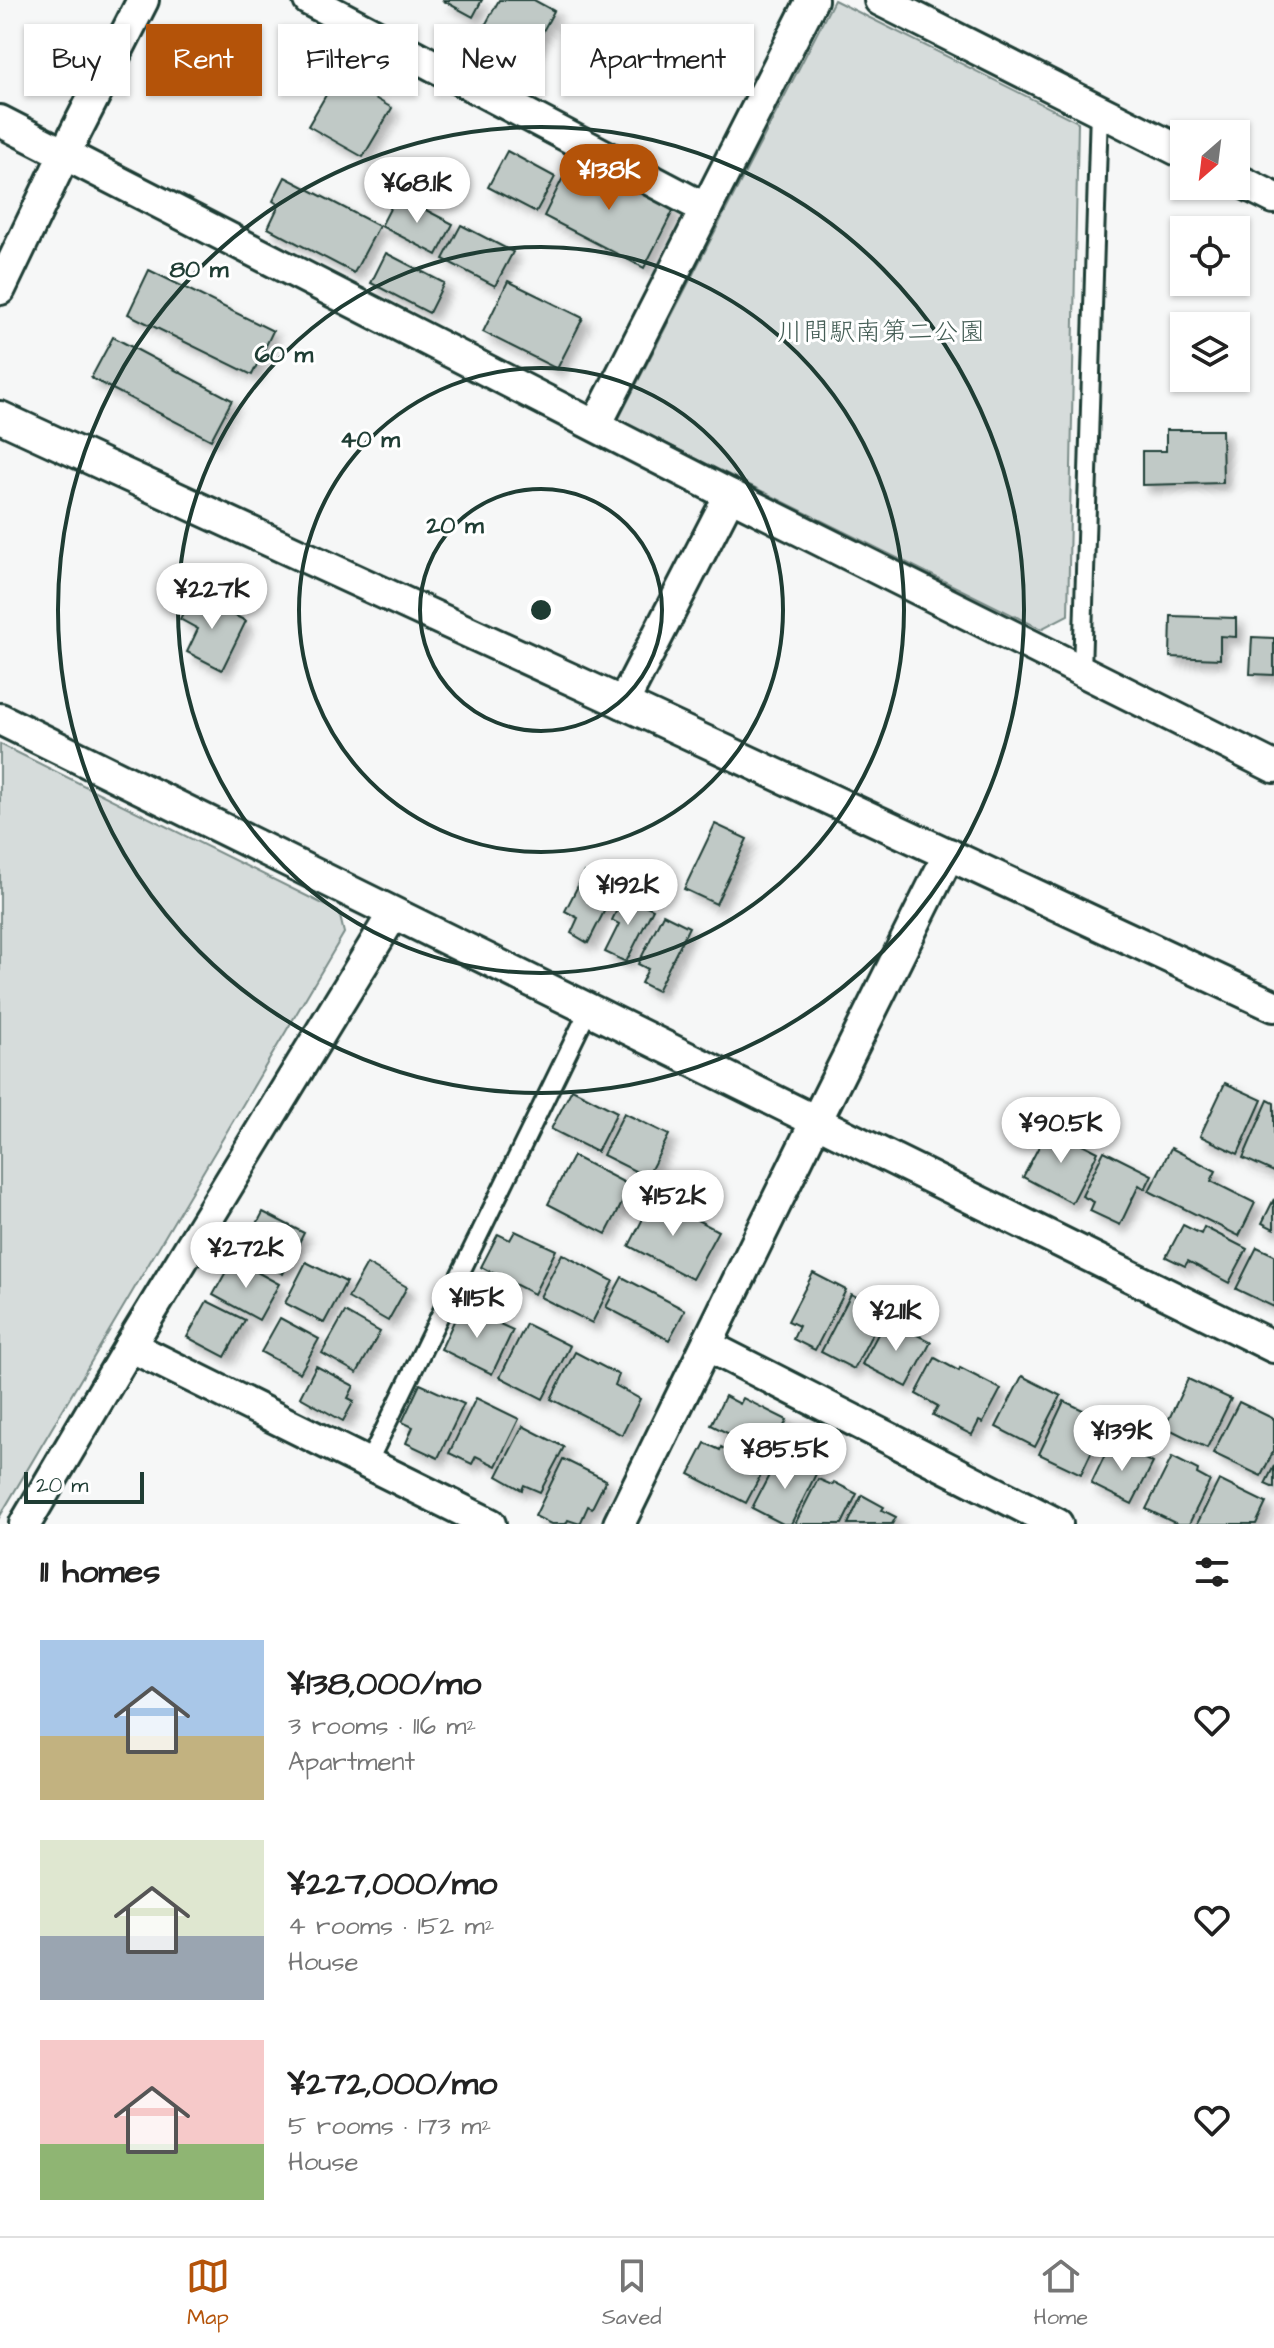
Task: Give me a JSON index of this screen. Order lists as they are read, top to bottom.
{
  "parks": ["川間駅南第二公園"],
  "scale_bar": "20 m",
  "north": "bottom left",
  "page": {
    "chip": [
      "Buy",
      "Rent",
      "Filters",
      "New",
      "Apartment"
    ],
    "price": [
      "¥138K",
      "¥68.1K",
      "¥227K",
      "¥192K",
      "¥90.5K",
      "¥152K",
      "¥272K",
      "¥115K",
      "¥211K",
      "¥139K",
      "¥85.5K"
    ],
    "scale": "20 m",
    "heading": "11 homes",
    "list": [
      {
        "name": "¥138,000/mo",
        "note": "3 rooms · 116 m² · Apartment"
      },
      {
        "name": "¥227,000/mo",
        "note": "4 rooms · 152 m² · House"
      },
      {
        "name": "¥272,000/mo",
        "note": "5 rooms · 173 m² · House"
      }
    ],
    "tabs": ["Map", "Saved", "Home"]
  },
  "rings": [
    "80 m",
    "60 m",
    "40 m",
    "20 m"
  ]
}
